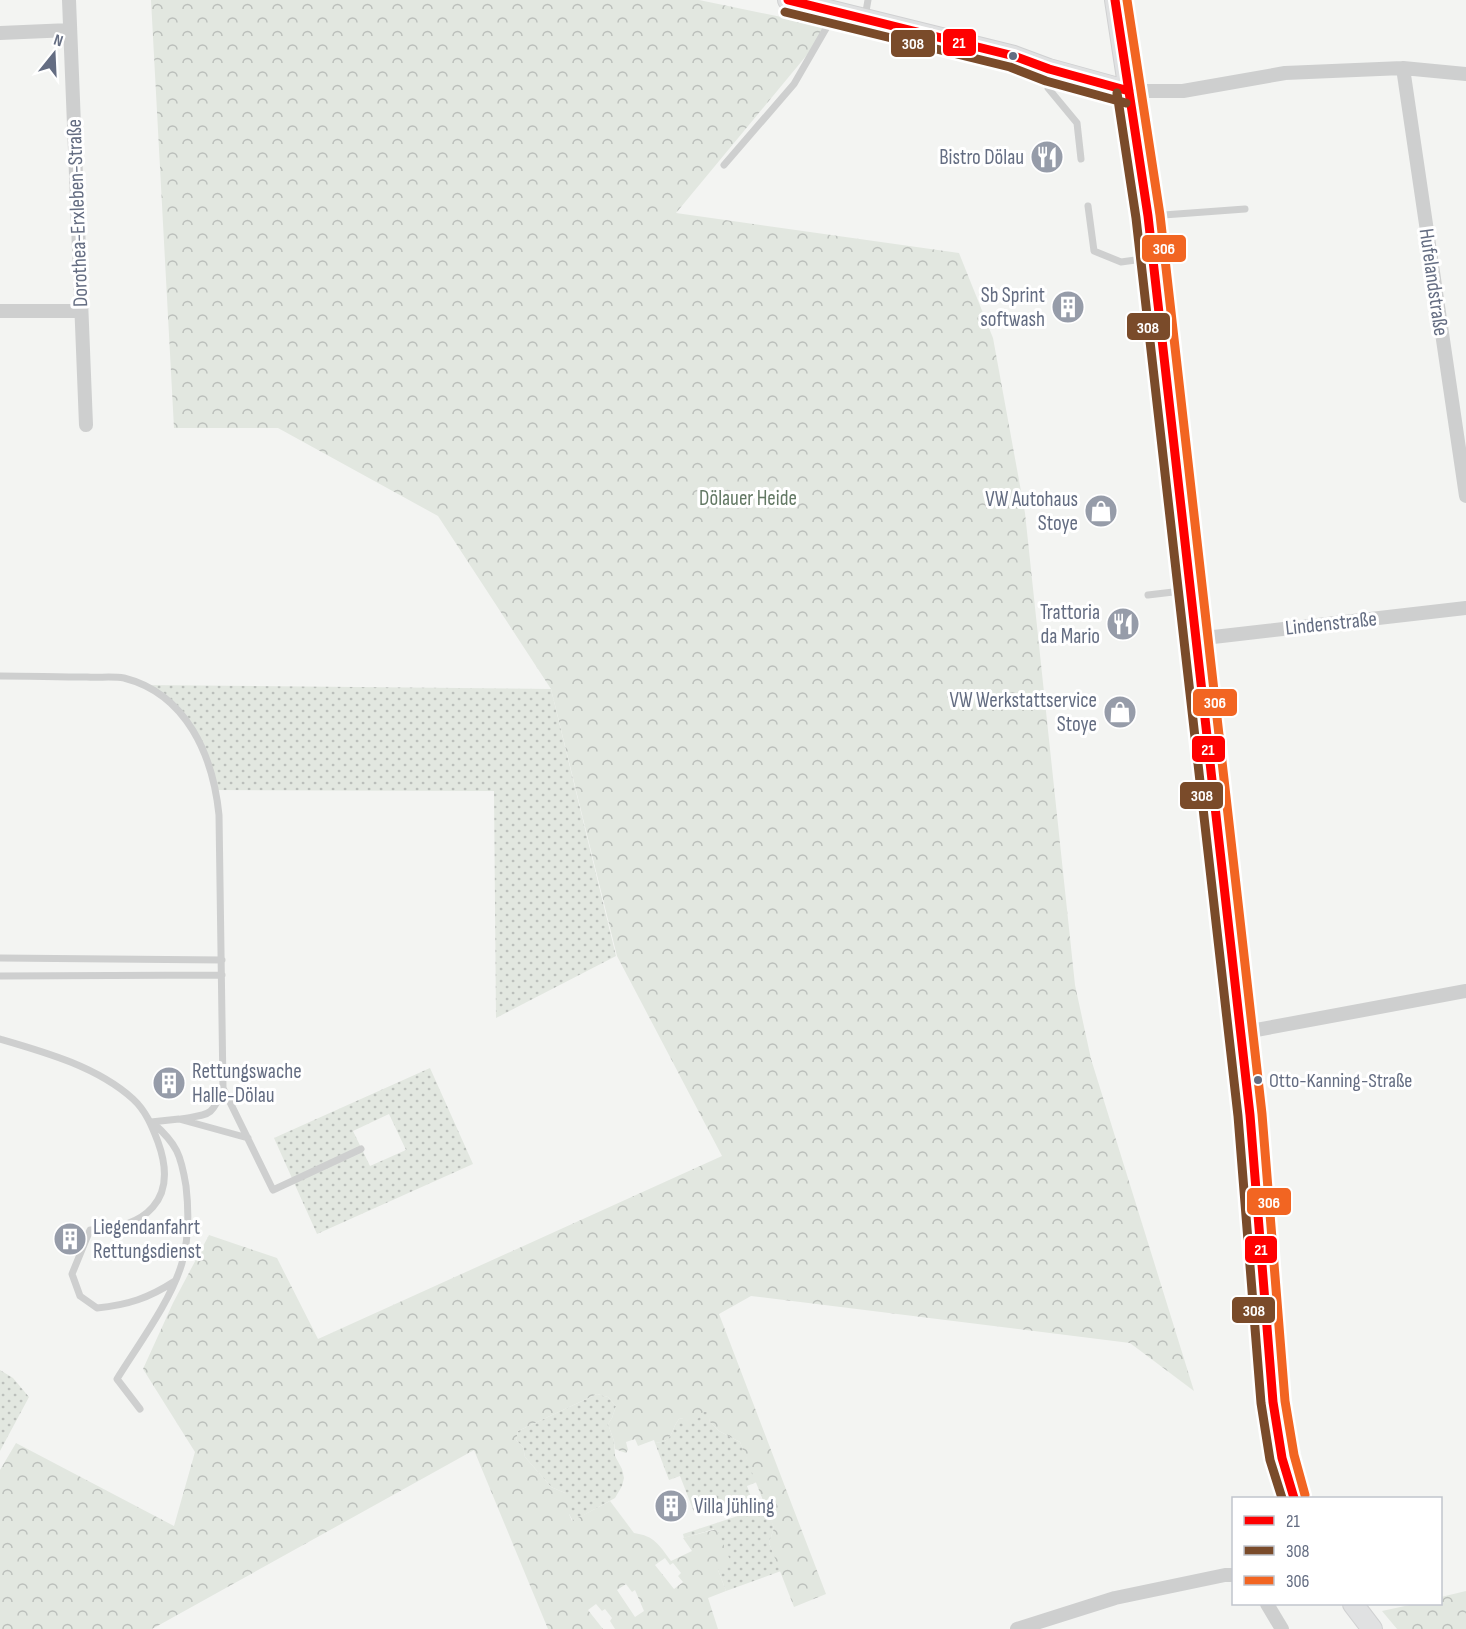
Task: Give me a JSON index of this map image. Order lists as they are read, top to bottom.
{
  "streets": {
    "street": ["Dorothea-Erxleben-Straße", "Hufelandstraße", "Lindenstraße"]
  },
  "parks": ["Dölauer Heide"],
  "places": {
    "restaurant": ["Bistro Dölau", "Trattoria da Mario"],
    "building": [
      "Sb Sprint softwash",
      "Rettungswache Halle-Dölau",
      "Liegendanfahrt Rettungsdienst",
      "Villa Jühling"
    ],
    "shop": ["VW Autohaus Stoye", "VW Werkstattservice Stoye"],
    "other": ["Otto-Kanning-Straße"]
  },
  "lines": ["transit line 21", "transit line 306", "transit line 308"],
  "legend": ["21", "308", "306"],
  "north": "top"
}
